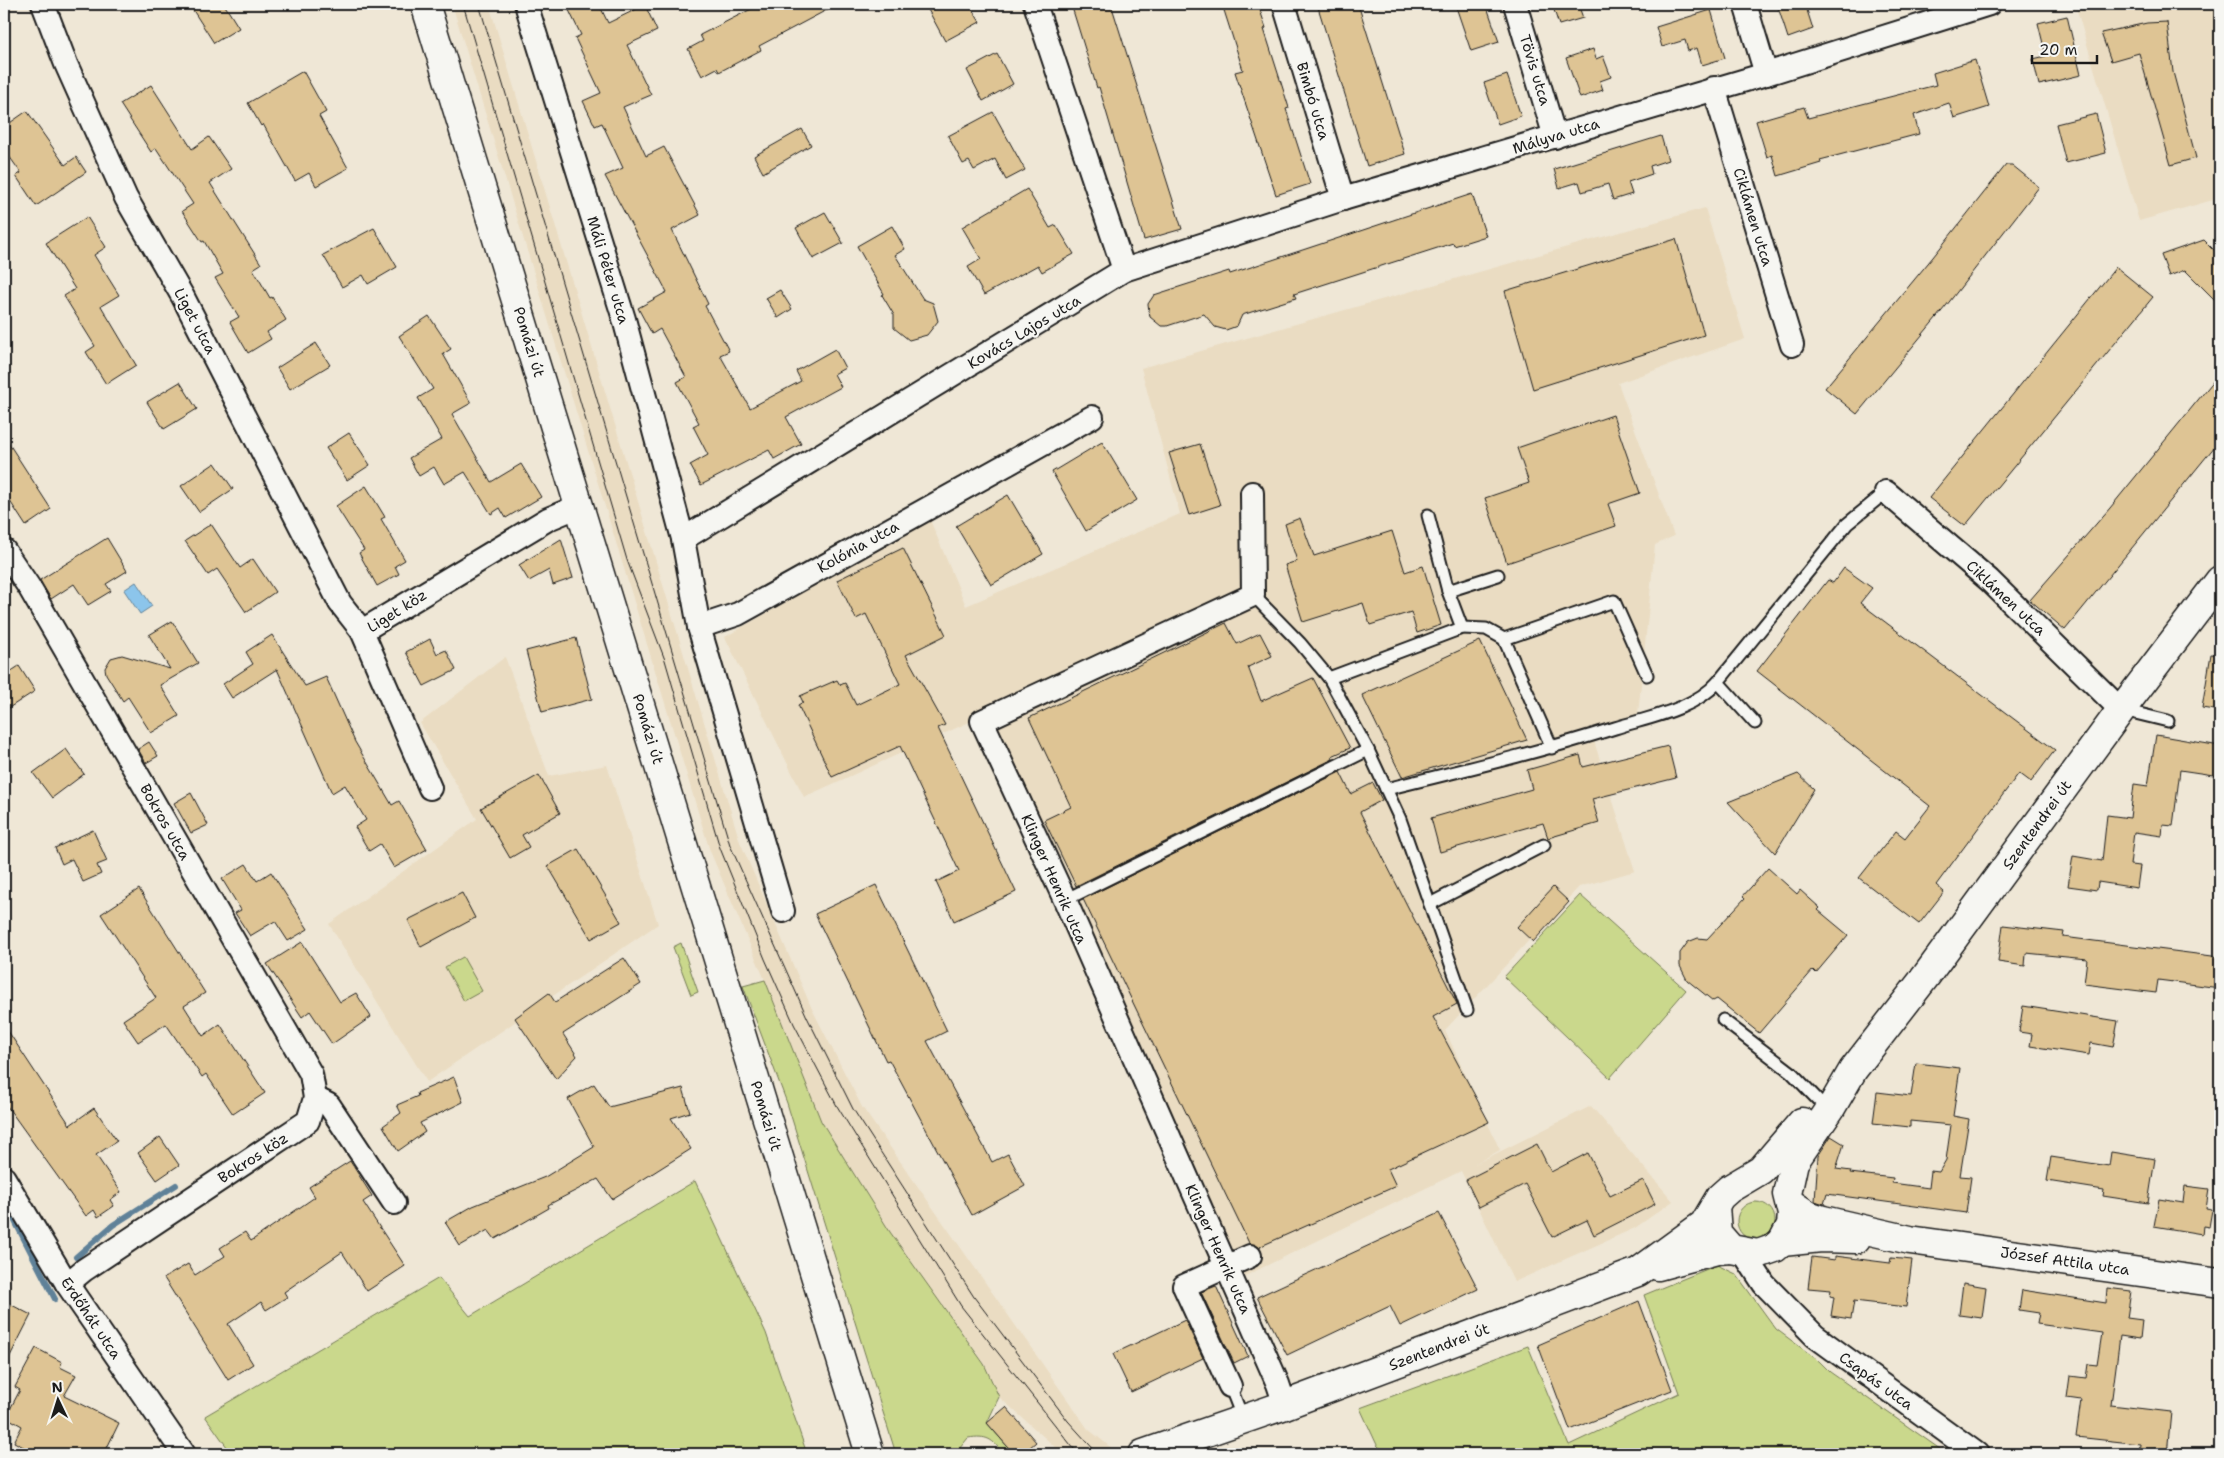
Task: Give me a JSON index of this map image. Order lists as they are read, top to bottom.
{
  "streets": {
    "main road": ["Pomázi út", "Szentendrei út", "József Attila utca"],
    "street": [
      "Tövis utca",
      "Bimbó utca",
      "Mályva utca",
      "Ciklámen utca",
      "Máli Péter utca",
      "Liget utca",
      "Kovács Lajos utca",
      "Kolónia utca",
      "Liget köz",
      "Bokros utca",
      "Klinger Henrik utca",
      "Bokros köz",
      "Erdőhát utca",
      "Csapás utca"
    ]
  },
  "crossings": [
    ["Tövis utca", "Mályva utca"],
    ["Bimbó utca", "Mályva utca"],
    ["Mályva utca", "Ciklámen utca"],
    ["Mályva utca", "Kovács Lajos utca"],
    ["Ciklámen utca", "Szentendrei út"],
    ["Máli Péter utca", "Kovács Lajos utca"],
    ["Liget utca", "Liget köz"],
    ["Pomázi út", "Liget köz"],
    ["Bokros utca", "Bokros köz"],
    ["Szentendrei út", "Klinger Henrik utca"],
    ["Szentendrei út", "Csapás utca"],
    ["Bokros köz", "Erdőhát utca"]
  ],
  "scale_bar": "20 m",
  "north": "top"
}
